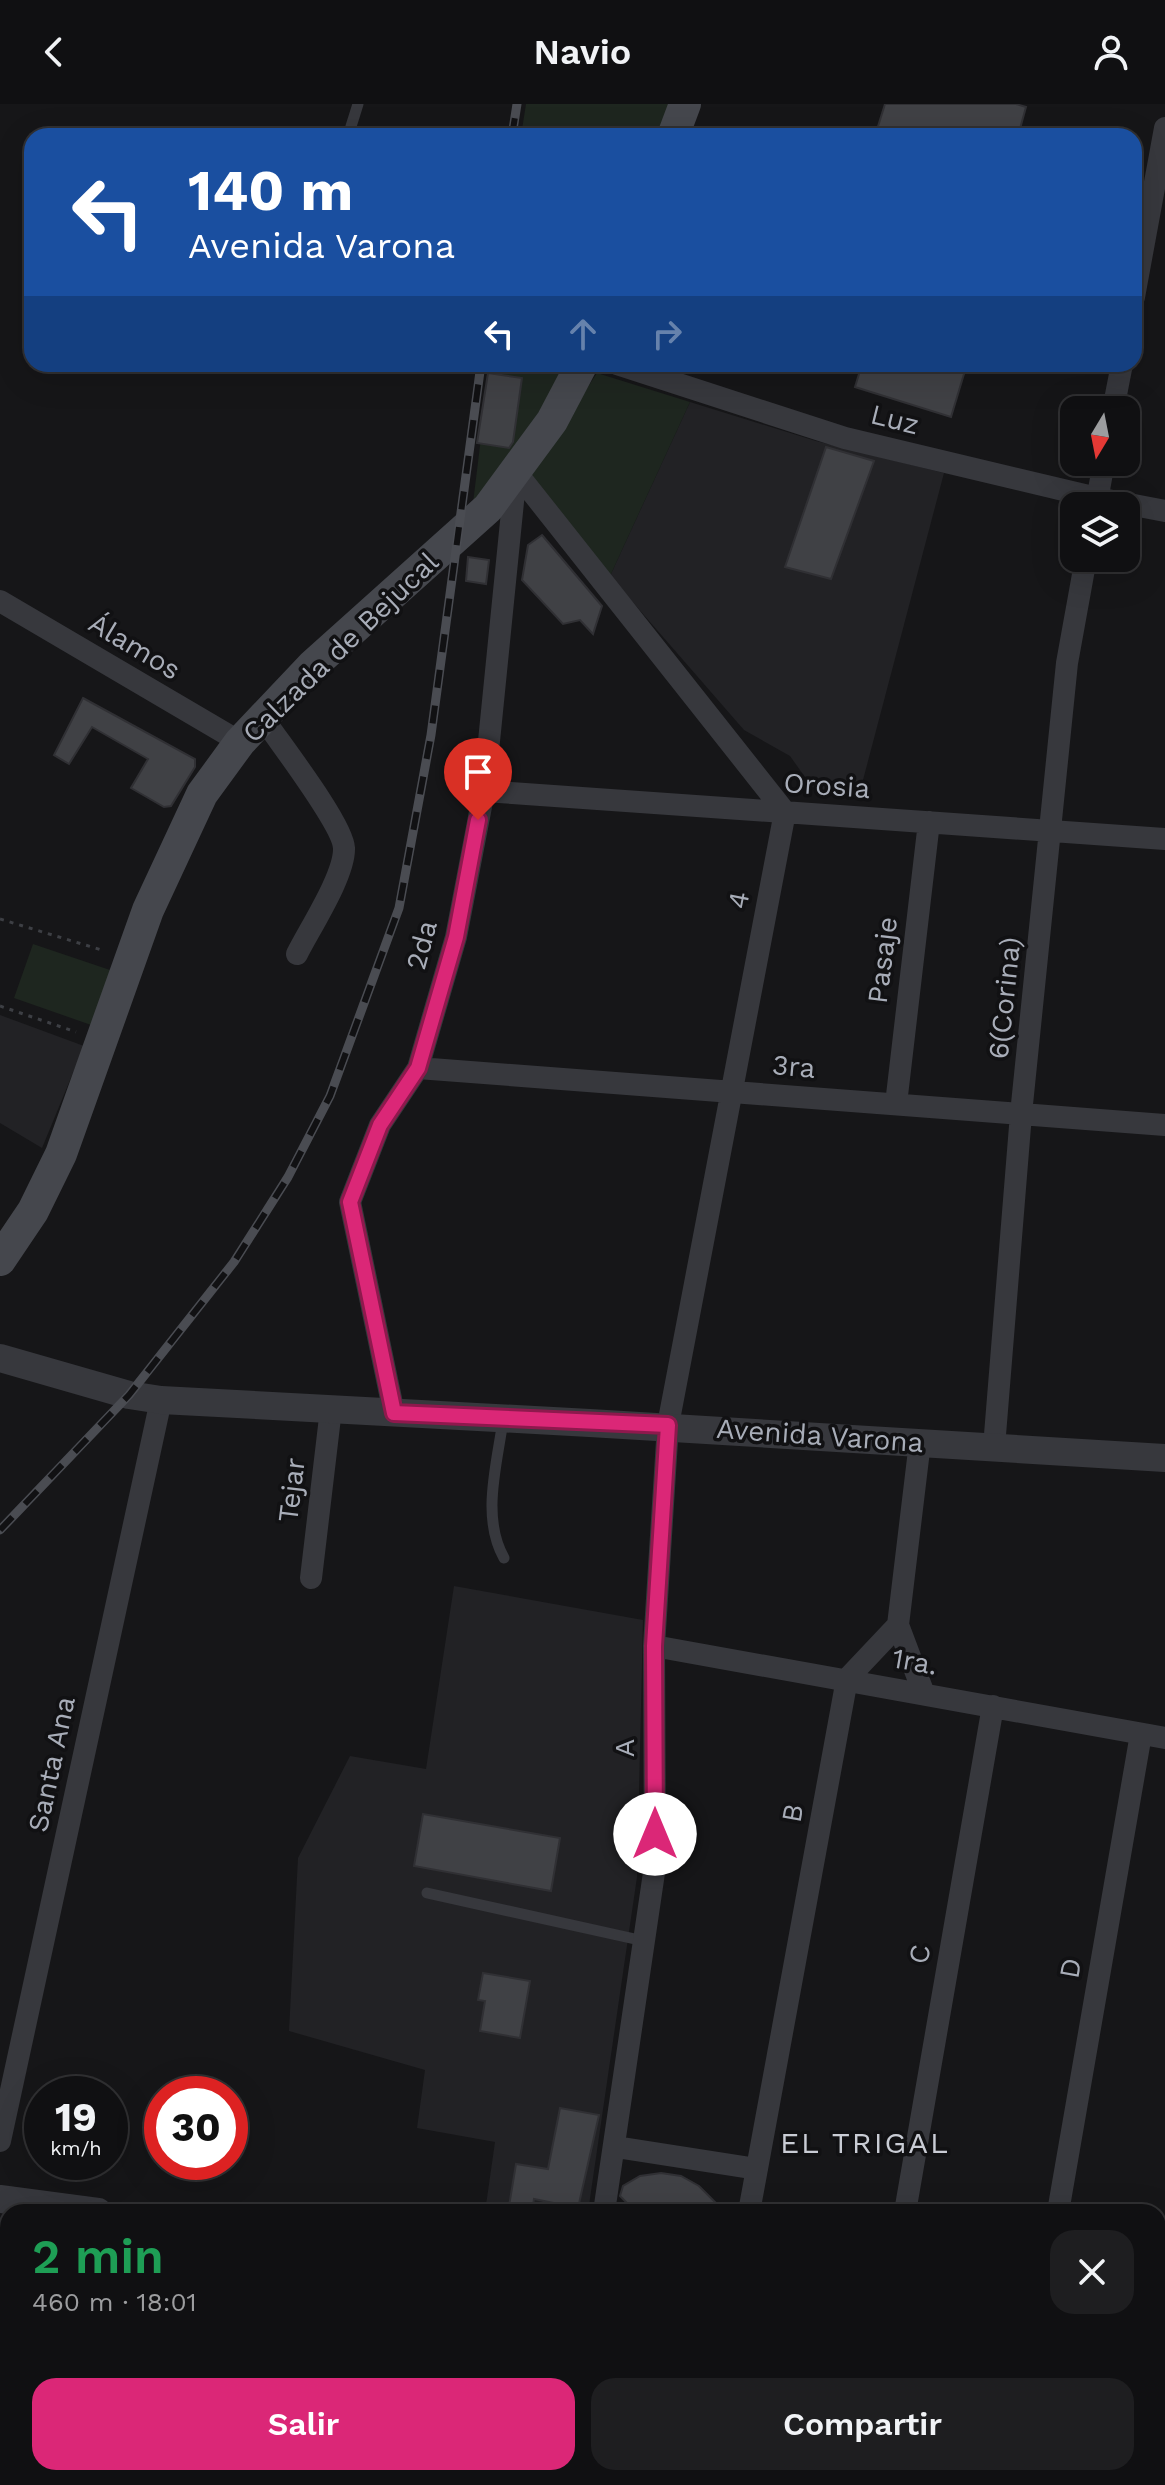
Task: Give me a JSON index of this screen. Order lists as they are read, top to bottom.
{
  "streets": {
    "main road": ["Calzada de Bejucal"],
    "street": [
      "Luz",
      "Álamos",
      "Orosia",
      "4",
      "2da",
      "Pasaje",
      "6(Corina)",
      "3ra",
      "Avenida Varona",
      "Tejar",
      "1ra.",
      "A",
      "Santa Ana",
      "B",
      "C",
      "D"
    ]
  },
  "crossings": [
    ["Álamos", "Calzada de Bejucal"],
    ["Calzada de Bejucal", "2da"],
    ["Orosia", "4"],
    ["Orosia", "2da"],
    ["Orosia", "Pasaje"],
    ["Orosia", "6(Corina)"],
    ["4", "3ra"],
    ["4", "Avenida Varona"],
    ["4", "A"],
    ["2da", "3ra"],
    ["2da", "Avenida Varona"],
    ["Pasaje", "3ra"],
    ["6(Corina)", "3ra"],
    ["6(Corina)", "Avenida Varona"],
    ["Avenida Varona", "Tejar"],
    ["Avenida Varona", "A"],
    ["Avenida Varona", "Santa Ana"],
    ["1ra.", "A"],
    ["1ra.", "B"],
    ["1ra.", "C"],
    ["1ra.", "D"]
  ],
  "districts": ["EL TRIGAL"],
  "north": "bottom",
  "page": {
    "header": "Navio",
    "turn": ["140 m", "Avenida Varona"],
    "speed": "19 km/h",
    "limit": "30",
    "heading": ["2 min", "460 m · 18:01"],
    "buttons": ["Salir", "Compartir"]
  }
}
